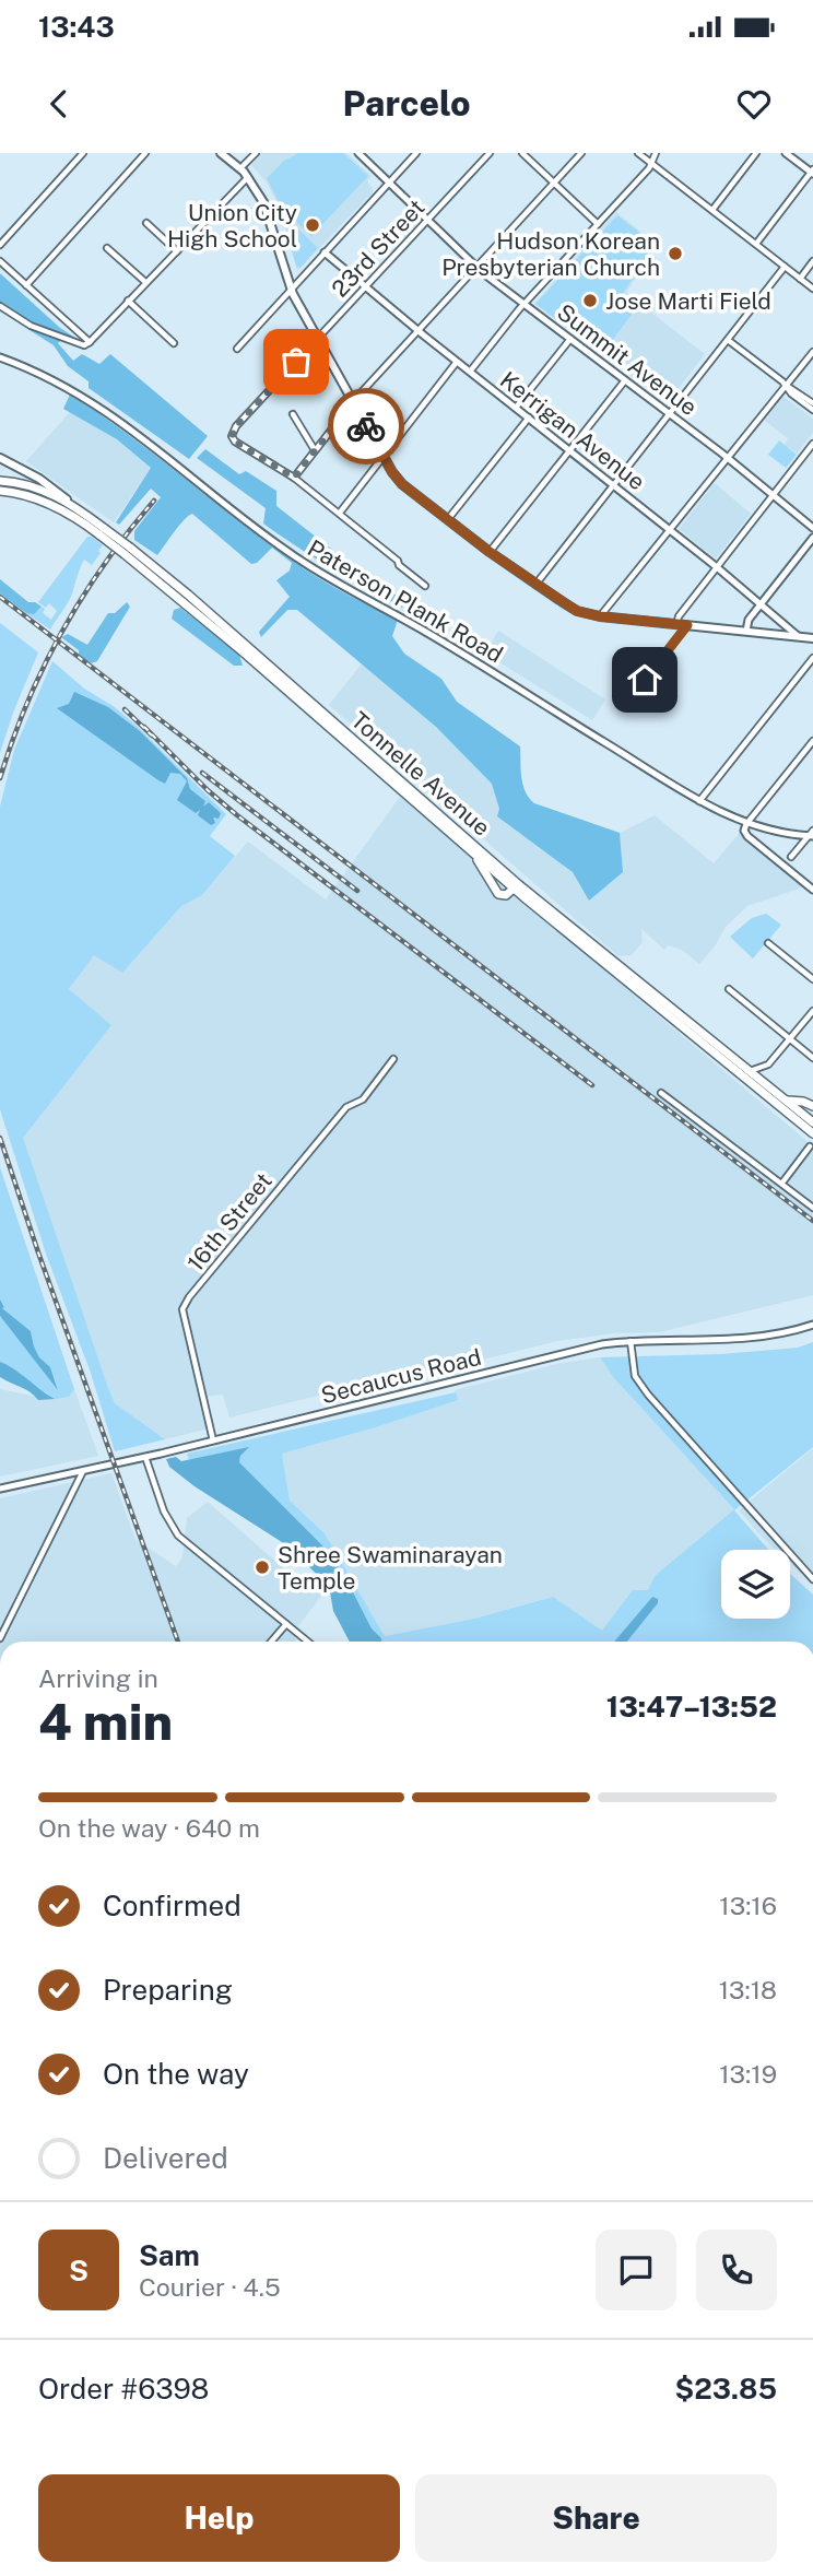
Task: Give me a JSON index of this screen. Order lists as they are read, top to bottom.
{
  "streets": {
    "highway": ["Tonnelle Avenue"],
    "main road": [
      "Summit Avenue",
      "Kerrigan Avenue",
      "Paterson Plank Road",
      "Secaucus Road"
    ],
    "street": ["23rd Street", "16th Street"]
  },
  "crossings": [
    ["23rd Street", "Summit Avenue"],
    ["23rd Street", "Kerrigan Avenue"],
    ["16th Street", "Secaucus Road"]
  ],
  "places": [
    "Union City High School",
    "Hudson Korean Presbyterian Church",
    "Jose Marti Field",
    "Shree Swaminarayan Temple"
  ],
  "page": {
    "status": "13:43",
    "header": "Parcelo",
    "heading": ["4 min", "Arriving in", "13:47–13:52"],
    "panel": [
      "Sam",
      "Courier · 4.5",
      "Order #6398",
      "$23.85"
    ],
    "bar": "On the way · 640 m",
    "list": [
      ["Confirmed", "13:16"],
      ["Preparing", "13:18"],
      ["On the way", "13:19"],
      "Delivered"
    ],
    "round": "S",
    "buttons": ["Help", "Share"]
  }
}
